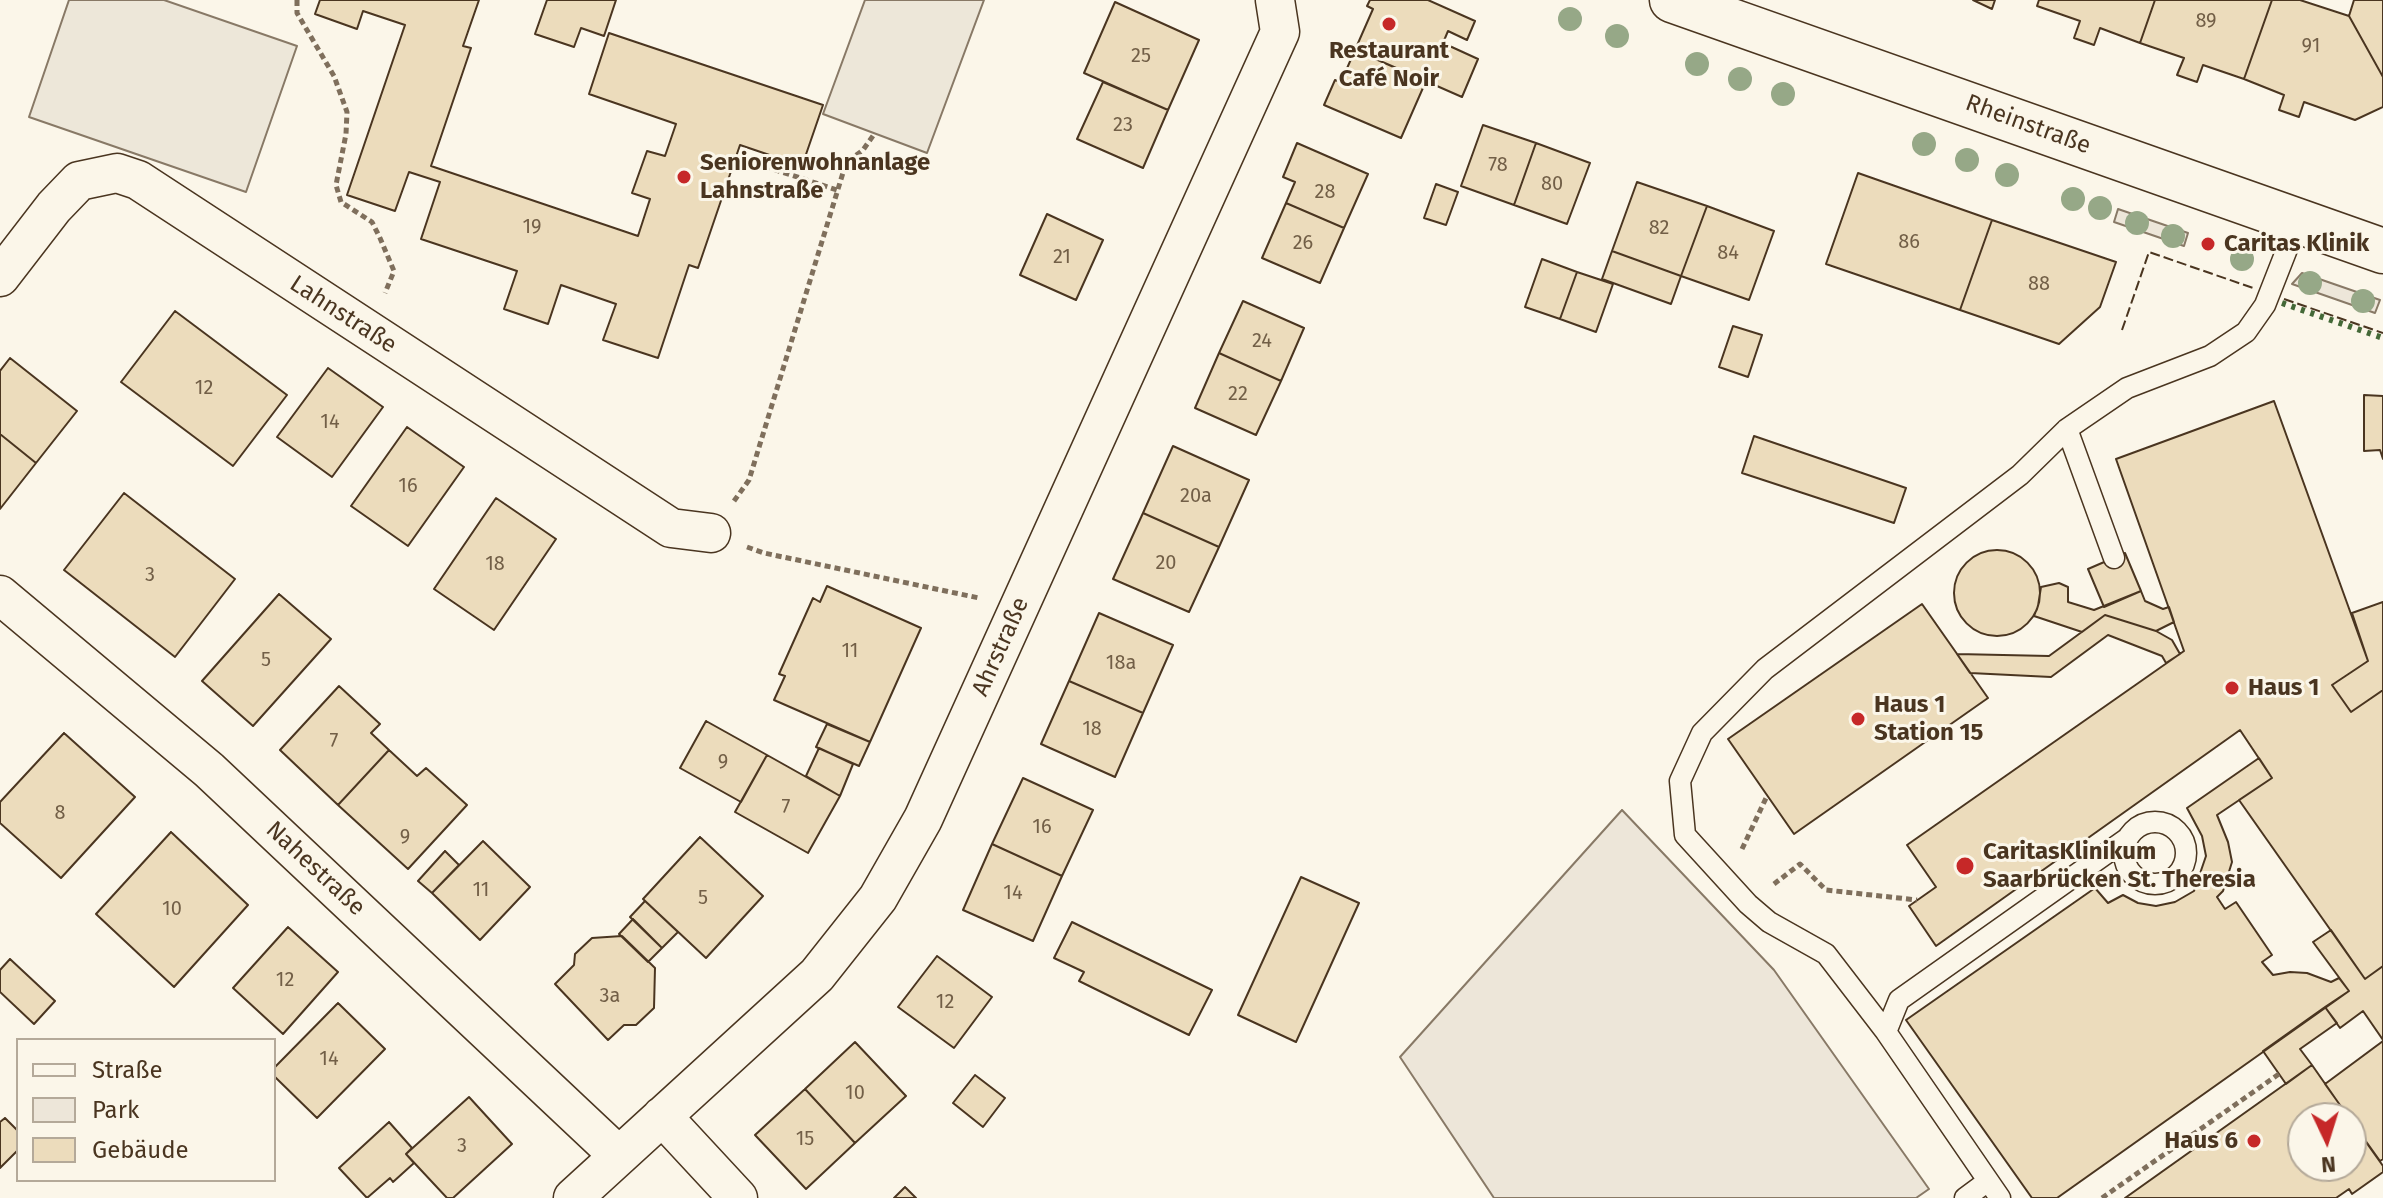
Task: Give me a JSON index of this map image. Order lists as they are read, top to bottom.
{
  "streets": {
    "street": [
      "Rheinstraße",
      "Lahnstraße",
      "Ahrstraße",
      "Nahestraße"
    ]
  },
  "crossings": [
    ["Ahrstraße", "Nahestraße"]
  ],
  "places": [
    "Restaurant Café Noir",
    "Seniorenwohnanlage Lahnstraße",
    "Caritas Klinik",
    "Haus 1",
    "Haus 1 Station 15",
    "CaritasKlinikum Saarbrücken St. Theresia",
    "Haus 6"
  ],
  "house_numbers": [
    "89",
    "91",
    "25",
    "23",
    "78",
    "80",
    "28",
    "19",
    "82",
    "86",
    "26",
    "84",
    "21",
    "88",
    "24",
    "12",
    "22",
    "14",
    "16",
    "20a",
    "20",
    "18",
    "3",
    "11",
    "5",
    "18a",
    "18",
    "7",
    "9",
    "7",
    "8",
    "16",
    "9",
    "11",
    "14",
    "5",
    "10",
    "12",
    "3a",
    "12",
    "14",
    "10",
    "15",
    "3"
  ],
  "legend": ["Straße", "Park", "Gebäude"],
  "north": "bottom"
}
